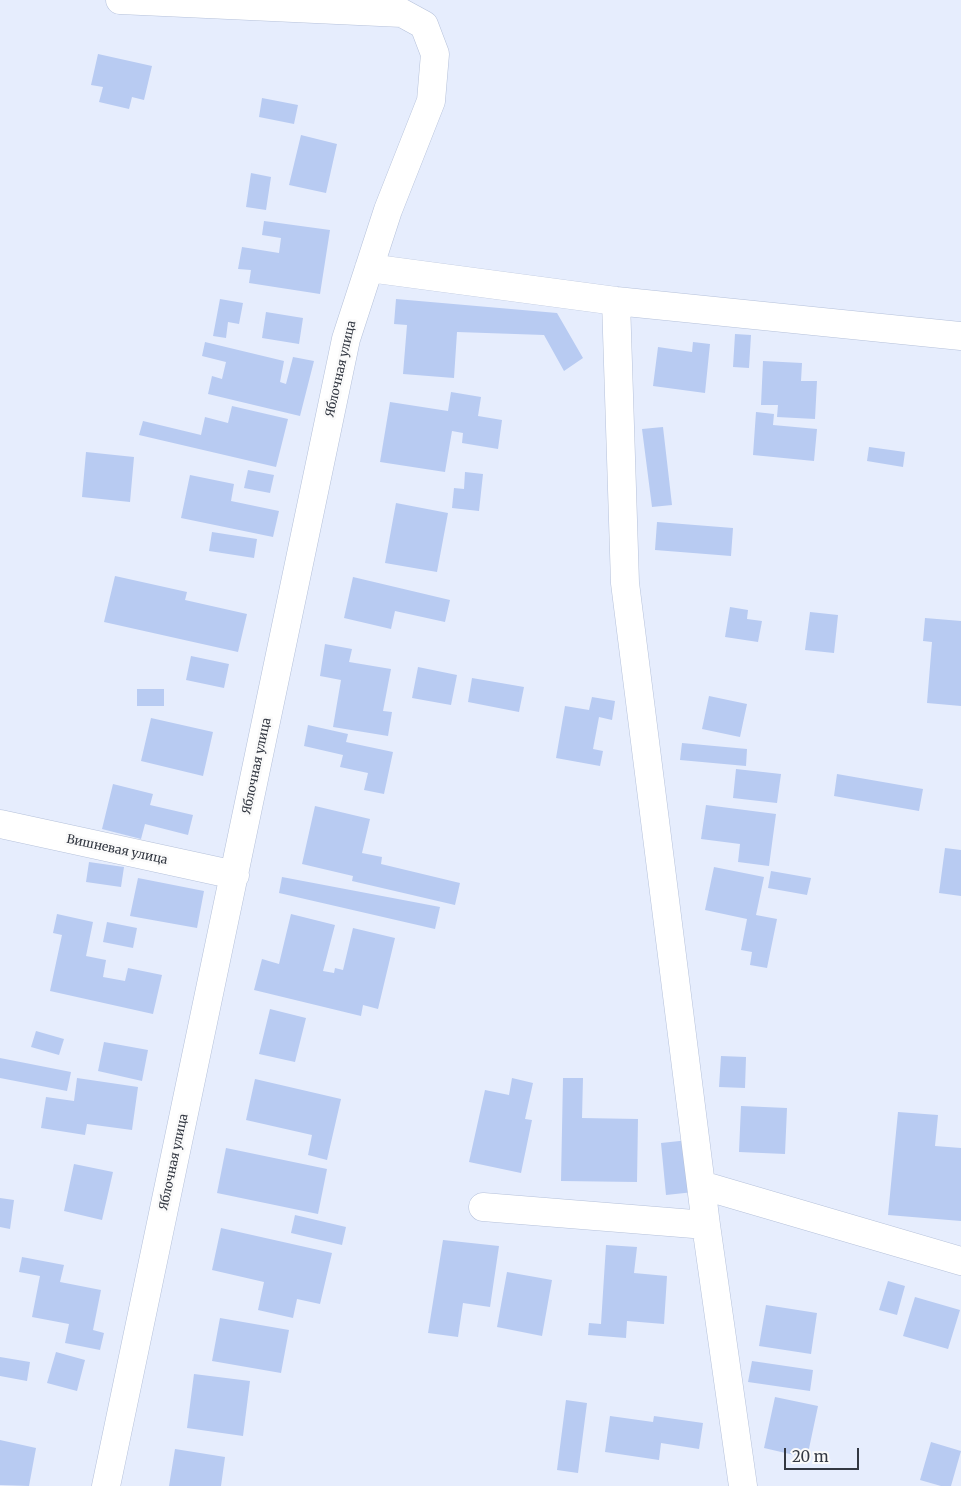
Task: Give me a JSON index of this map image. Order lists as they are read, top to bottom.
{
  "streets": {
    "street": ["Яблочная улица", "Вишневая улица"]
  },
  "crossings": [
    ["Яблочная улица", "Вишневая улица"]
  ],
  "scale_bar": "20 m"
}
